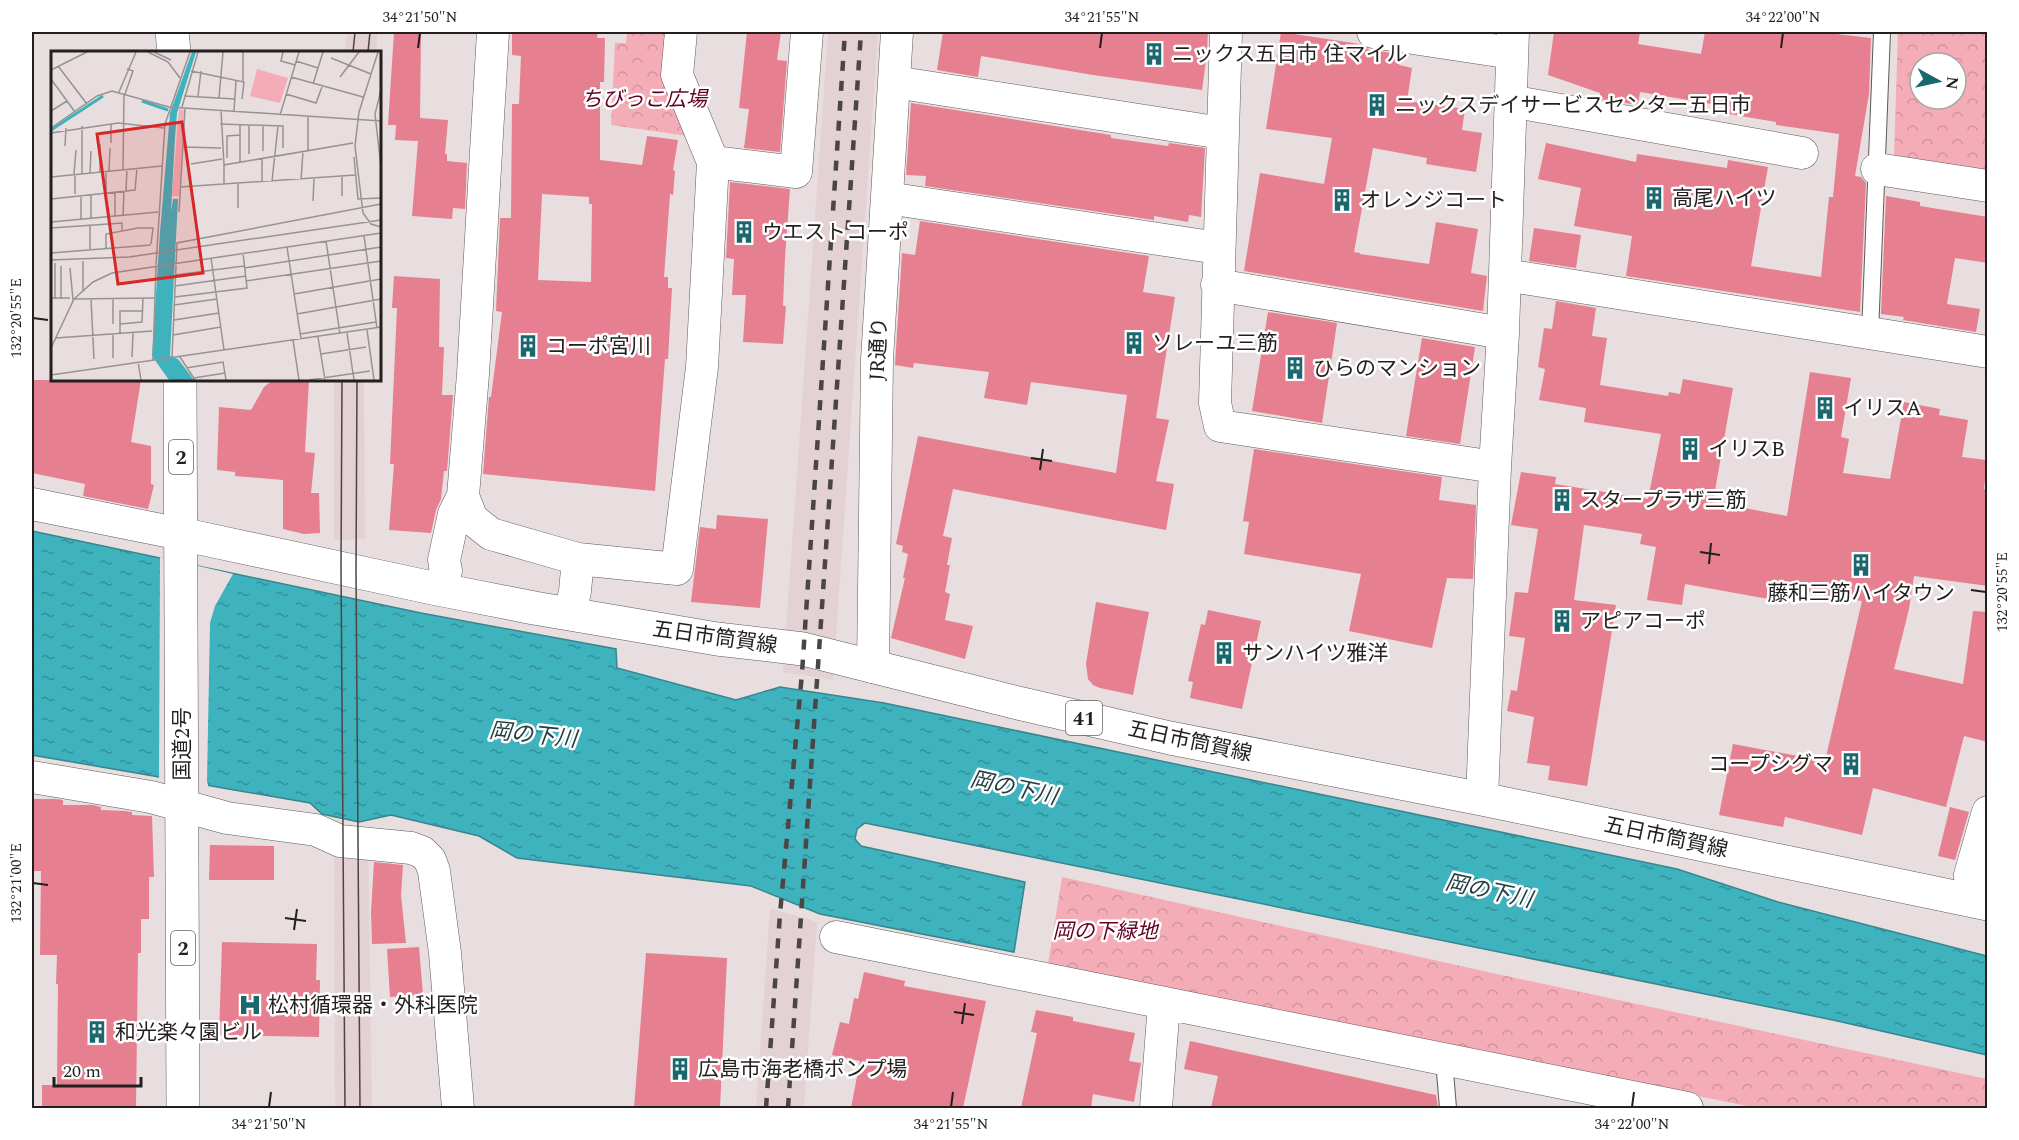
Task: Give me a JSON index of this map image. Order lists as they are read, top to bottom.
{
  "streets": {
    "main road": [
      "2",
      "五日市筒賀線",
      "41",
      "国道2号"
    ],
    "street": ["JR通り"]
  },
  "crossings": [
    ["JR通り", "五日市筒賀線"],
    ["五日市筒賀線", "国道2号"]
  ],
  "water": ["岡の下川"],
  "parks": ["ちびっこ広場", "岡の下緑地"],
  "places": {
    "building": [
      "ニックス五日市 住マイル",
      "ニックスデイサービスセンター五日市",
      "高尾ハイツ",
      "オレンジコート",
      "ウエストコーポ",
      "ソレーユ三筋",
      "コーポ宮川",
      "ひらのマンション",
      "イリスA",
      "イリスB",
      "スタープラザ三筋",
      "藤和三筋ハイタウン",
      "アピアコーポ",
      "サンハイツ雅洋",
      "コープシグマ",
      "和光楽々園ビル",
      "広島市海老橋ポンプ場"
    ],
    "hospital": ["松村循環器・外科医院"]
  },
  "scale_bar": "20 m",
  "north": "right",
  "coordinates": [
    "34°21'50\"N",
    "34°21'55\"N",
    "34°22'00\"N",
    "132°20'55\"E",
    "132°21'00\"E"
  ]
}
